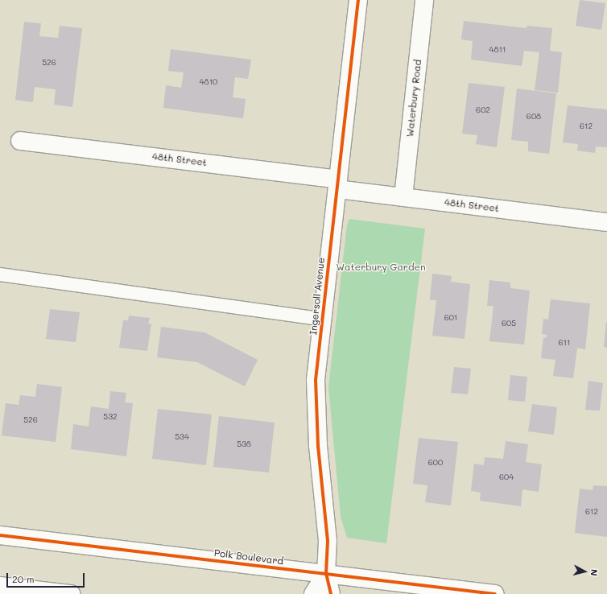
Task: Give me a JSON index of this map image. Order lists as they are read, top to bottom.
{
  "streets": {
    "street": [
      "Waterbury Road",
      "48th Street",
      "Ingersoll Avenue",
      "Polk Boulevard"
    ]
  },
  "crossings": [
    ["Waterbury Road", "48th Street"],
    ["48th Street", "Ingersoll Avenue"],
    ["Ingersoll Avenue", "Polk Boulevard"]
  ],
  "parks": ["Waterbury Garden"],
  "house_numbers": [
    "4811",
    "526",
    "4810",
    "602",
    "608",
    "612",
    "601",
    "605",
    "611",
    "532",
    "526",
    "534",
    "538",
    "600",
    "604",
    "612"
  ],
  "scale_bar": "20 m",
  "north": "right"
}
